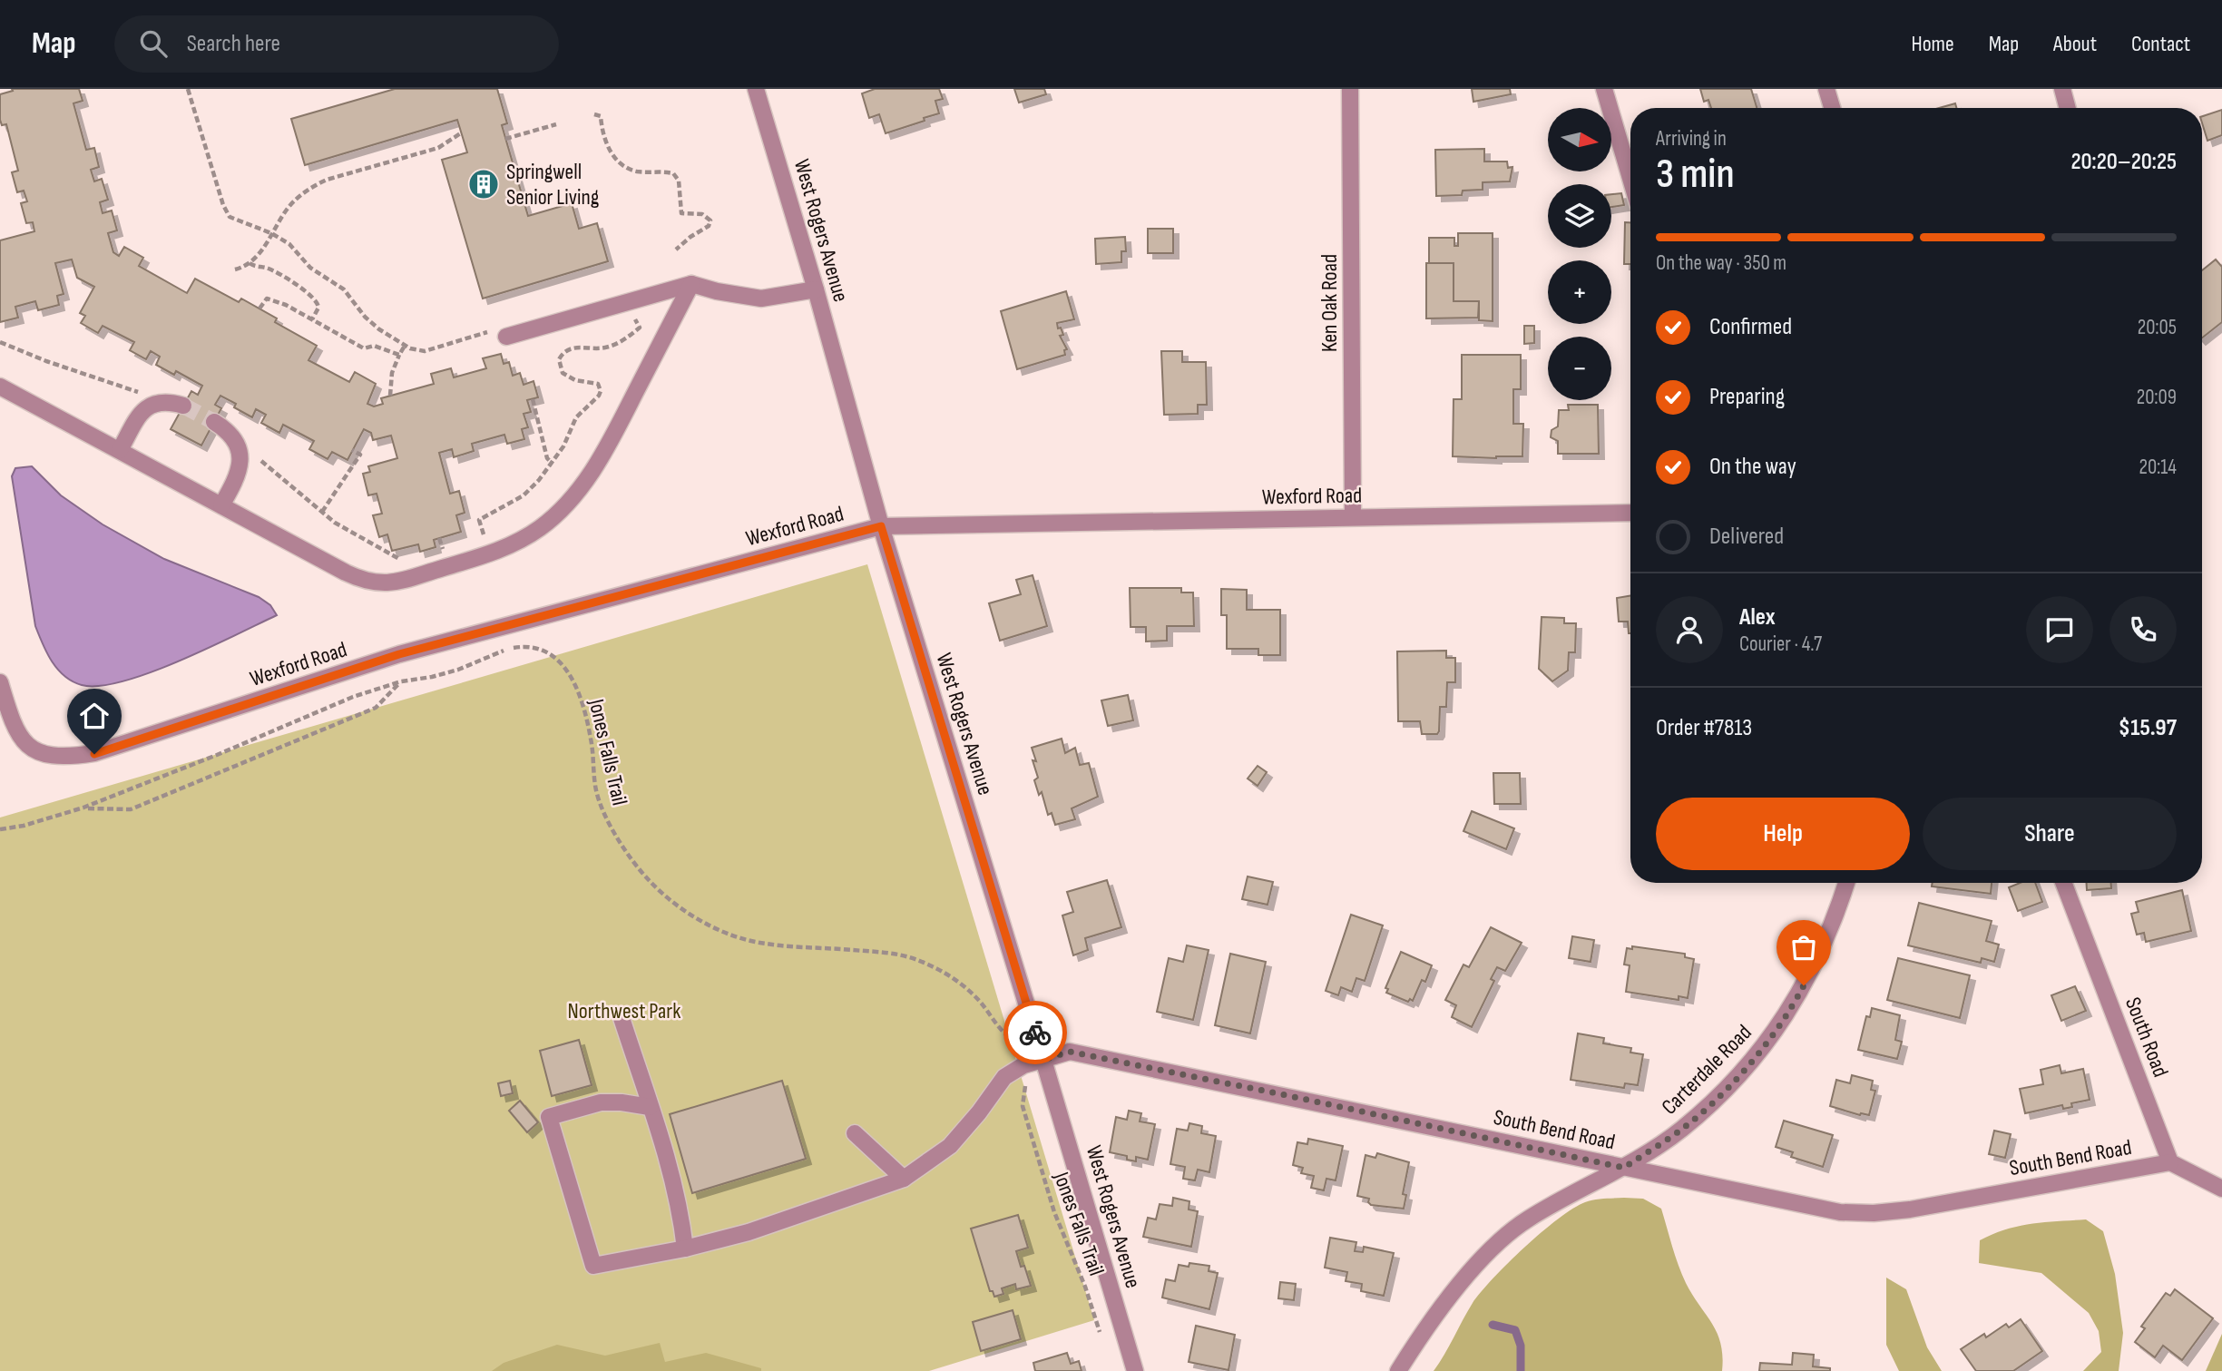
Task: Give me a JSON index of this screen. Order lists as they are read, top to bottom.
{
  "streets": {
    "street": [
      "West Rogers Avenue",
      "Ken Oak Road",
      "Wexford Road",
      "South Road",
      "Carterdale Road",
      "South Bend Road"
    ],
    "path": ["Jones Falls Trail"]
  },
  "crossings": [
    ["West Rogers Avenue", "Wexford Road"],
    ["West Rogers Avenue", "South Bend Road"],
    ["Ken Oak Road", "Wexford Road"],
    ["South Road", "South Bend Road"],
    ["Carterdale Road", "South Bend Road"]
  ],
  "parks": ["Northwest Park"],
  "places": {
    "building": ["Springwell Senior Living"]
  },
  "north": "right",
  "page": {
    "header": "Map",
    "search": "Search here",
    "nav": [
      "Home",
      "Map",
      "About",
      "Contact"
    ],
    "map_buttons": ["+", "−"],
    "heading": ["3 min", "Arriving in", "20:20–20:25"],
    "panel": [
      "Alex",
      "Courier · 4.7",
      "Order #7813",
      "$15.97"
    ],
    "bar": "On the way · 350 m",
    "list": [
      ["Confirmed", "20:05"],
      ["Preparing", "20:09"],
      ["On the way", "20:14"],
      "Delivered"
    ],
    "buttons": ["Help", "Share"]
  }
}
